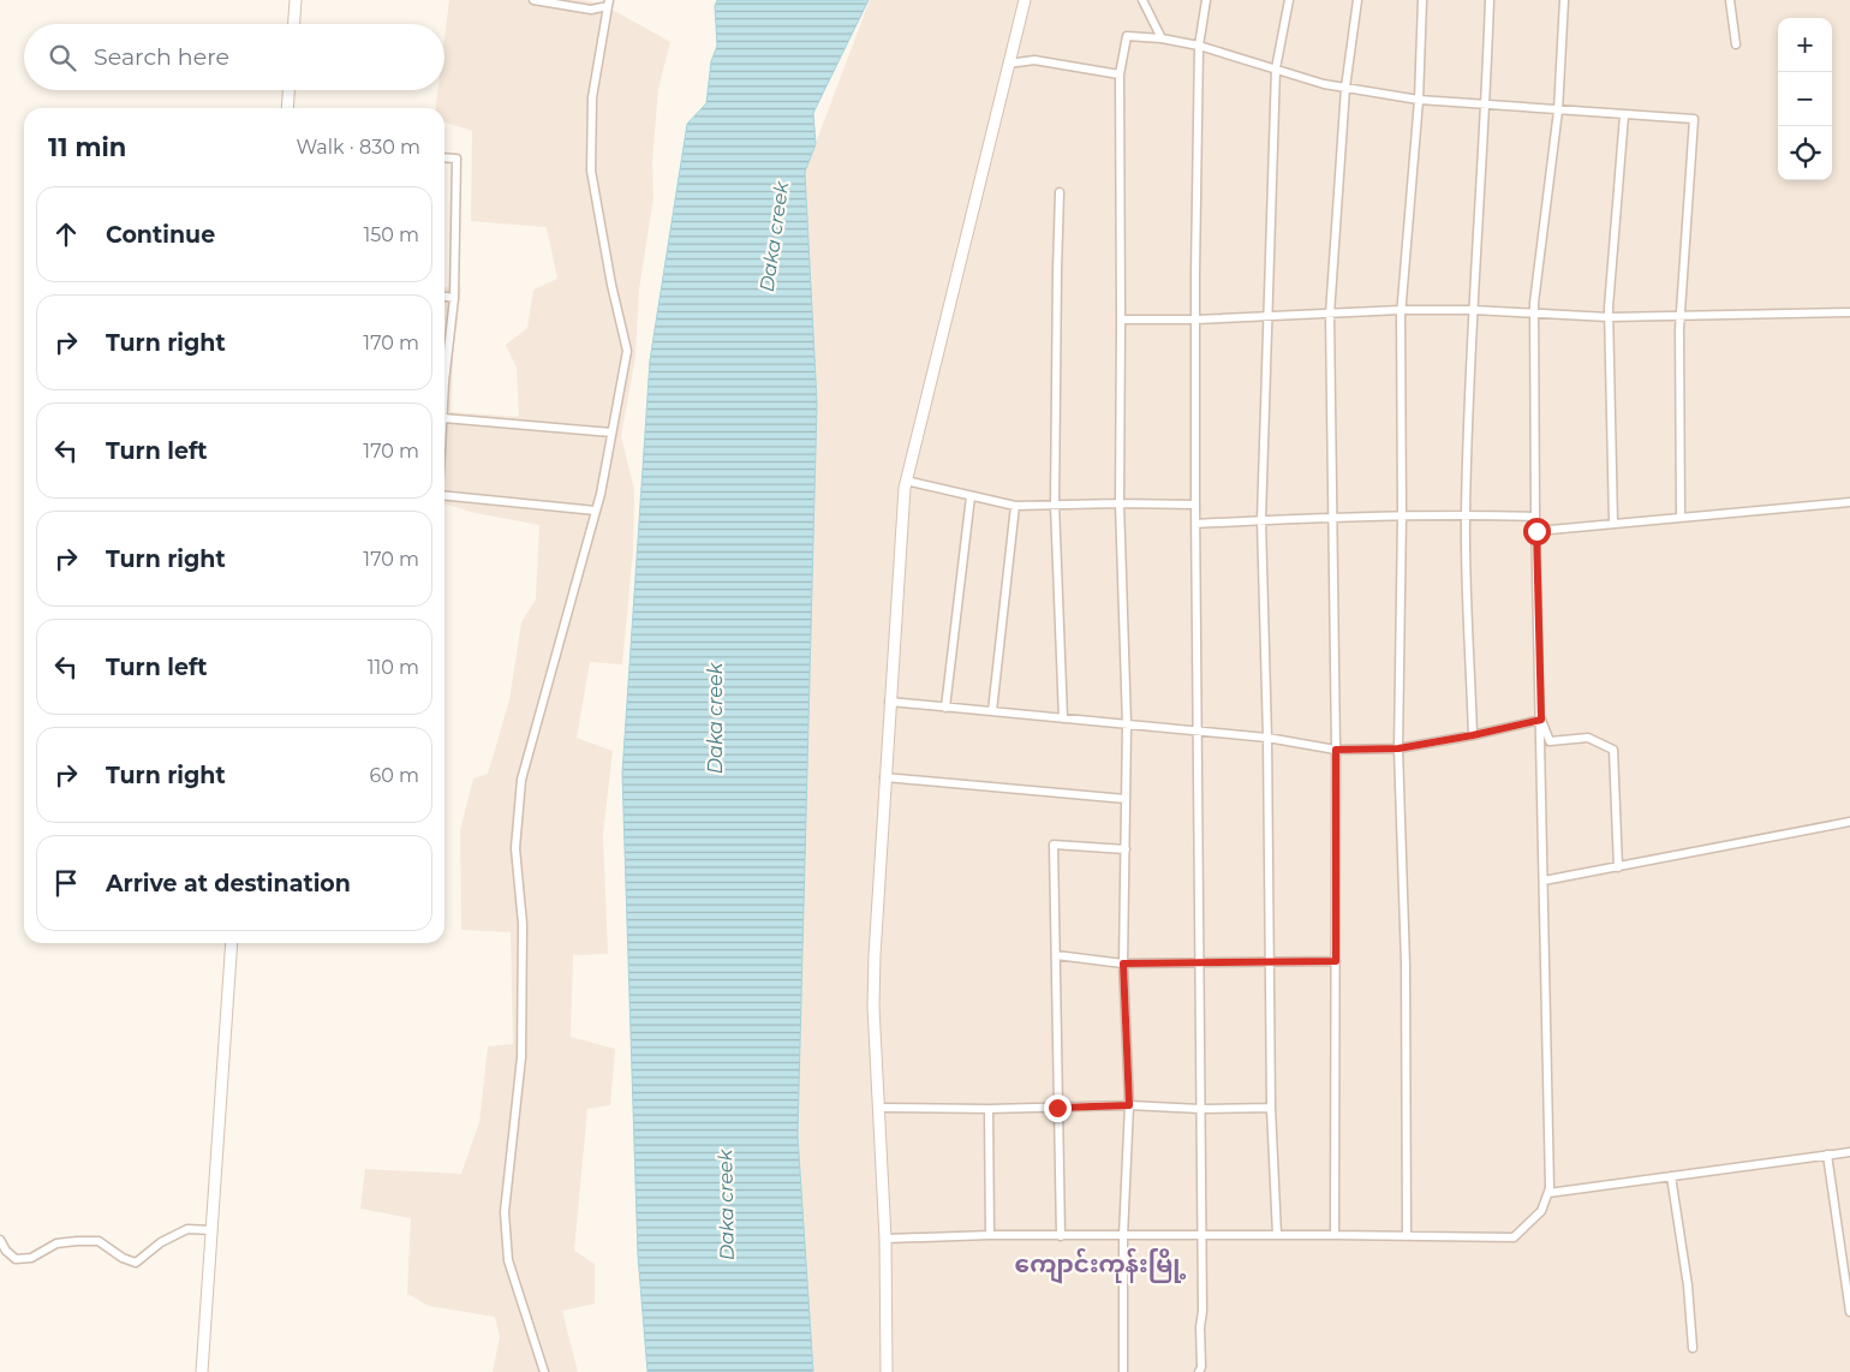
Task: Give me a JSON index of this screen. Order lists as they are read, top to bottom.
{
  "districts": ["ကျောင်းကုန်းမြို့"],
  "water": ["Daka creek"],
  "page": {
    "map_buttons": ["+", "−"],
    "search": "Search here",
    "heading": ["11 min", "Walk · 830 m"],
    "list": [
      ["Continue", "150 m"],
      ["Turn right", "170 m"],
      ["Turn left", "170 m"],
      ["Turn right", "170 m"],
      ["Turn left", "110 m"],
      ["Turn right", "60 m"],
      "Arrive at destination"
    ]
  }
}
